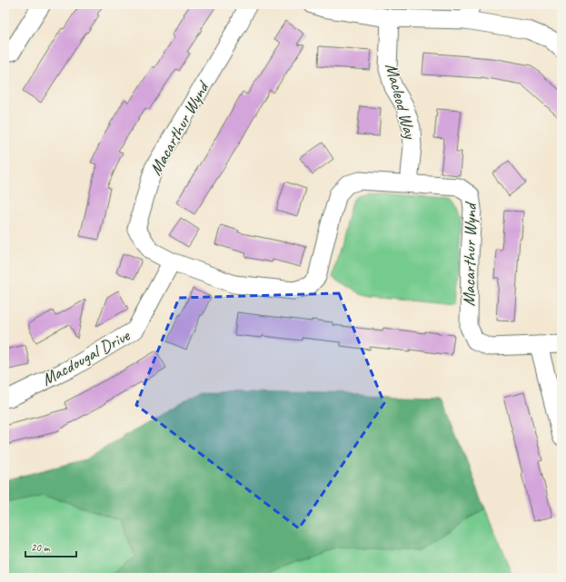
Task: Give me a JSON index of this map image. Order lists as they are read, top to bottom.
{
  "streets": {
    "street": ["Macleod Way", "Macarthur Wynd", "Macdougal Drive"]
  },
  "crossings": [
    ["Macleod Way", "Macarthur Wynd"],
    ["Macarthur Wynd", "Macdougal Drive"]
  ],
  "scale_bar": "20 m"
}
